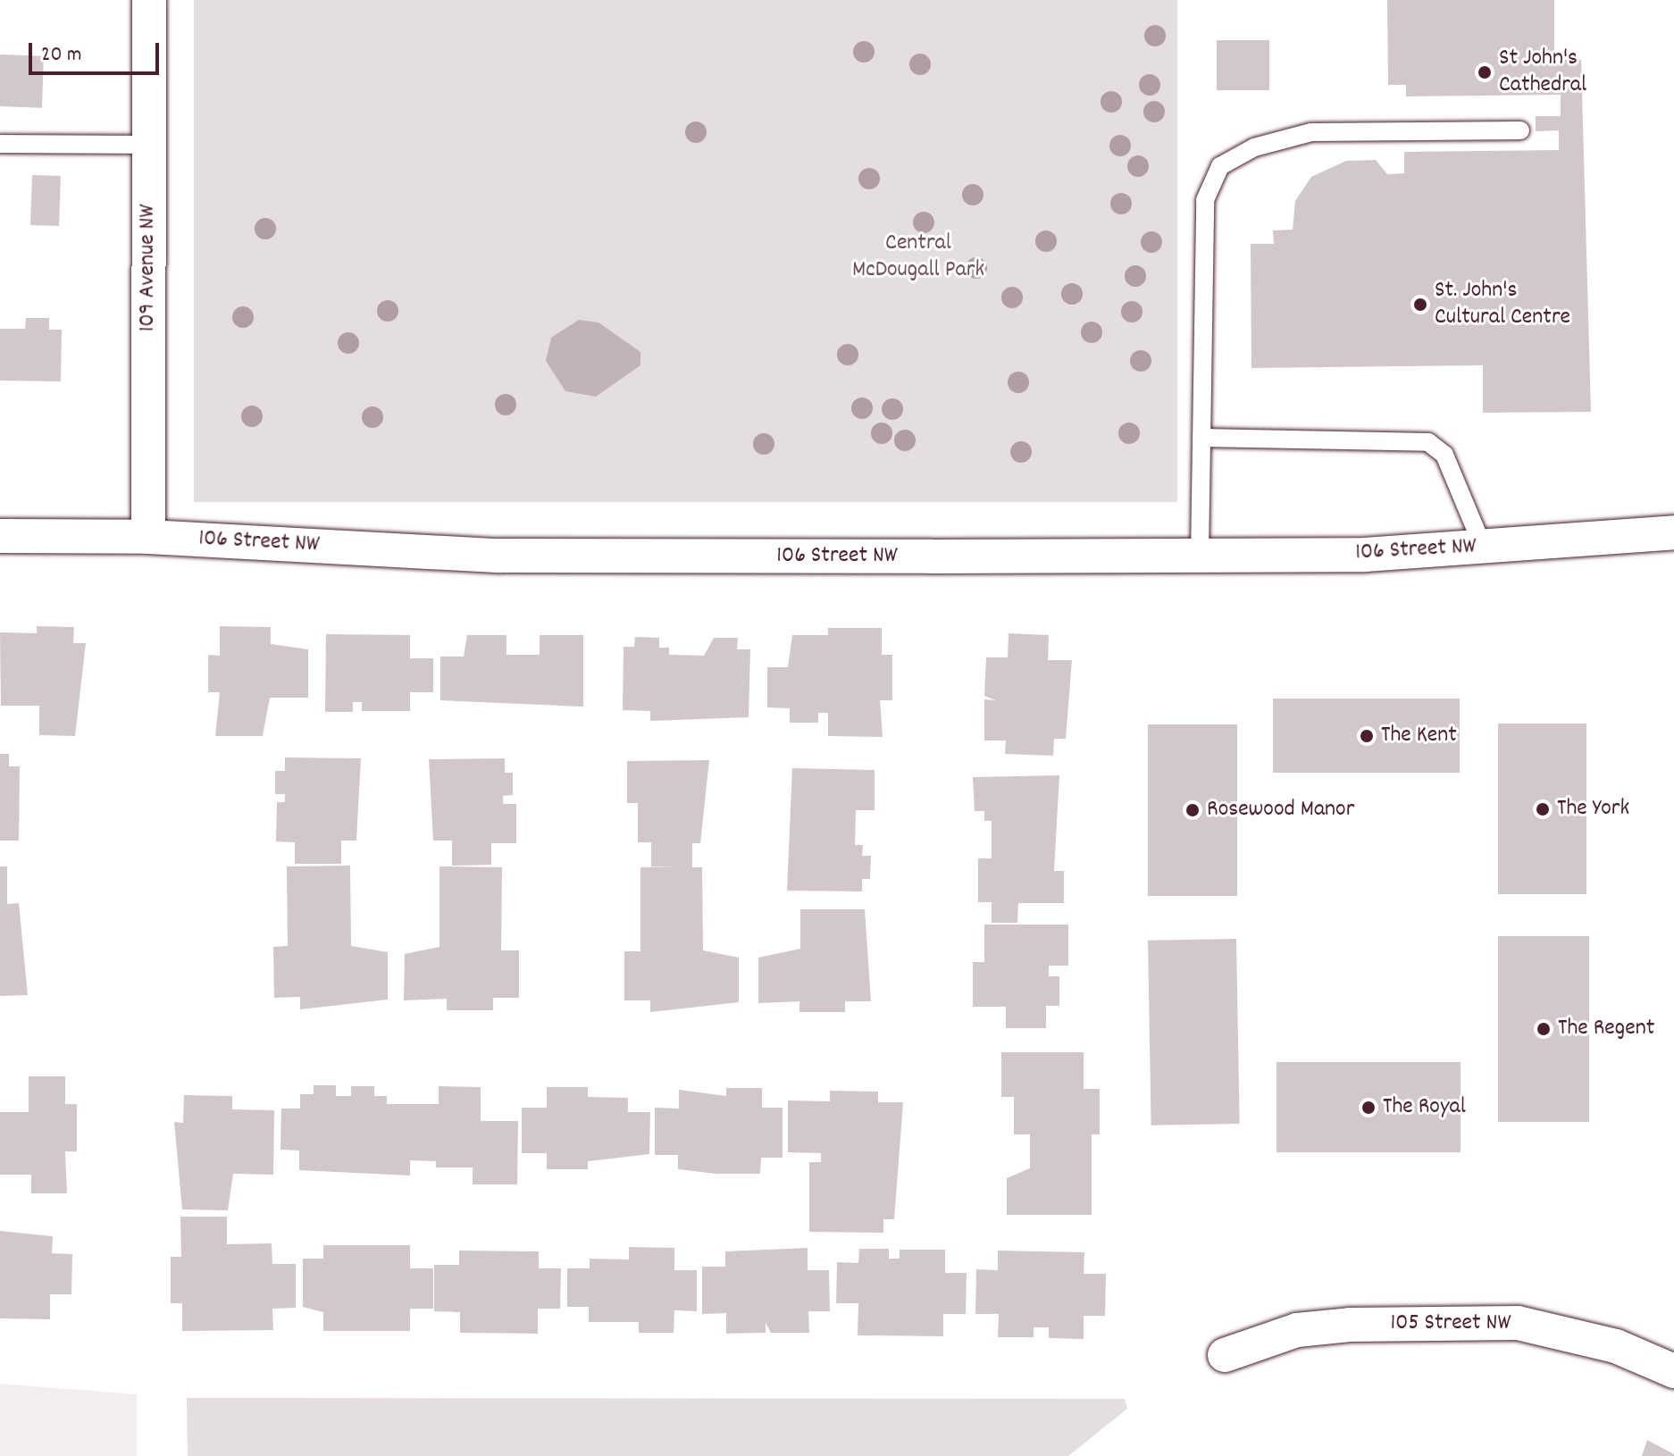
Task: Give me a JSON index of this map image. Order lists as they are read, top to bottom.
{
  "streets": {
    "street": ["109 Avenue NW", "106 Street NW", "105 Street NW"]
  },
  "crossings": [
    ["109 Avenue NW", "106 Street NW"]
  ],
  "parks": ["Central McDougall Park"],
  "places": [
    "St John's Cathedral",
    "St. John's Cultural Centre",
    "The Kent",
    "The York",
    "Rosewood Manor",
    "The Regent",
    "The Royal"
  ],
  "scale_bar": "20 m"
}
